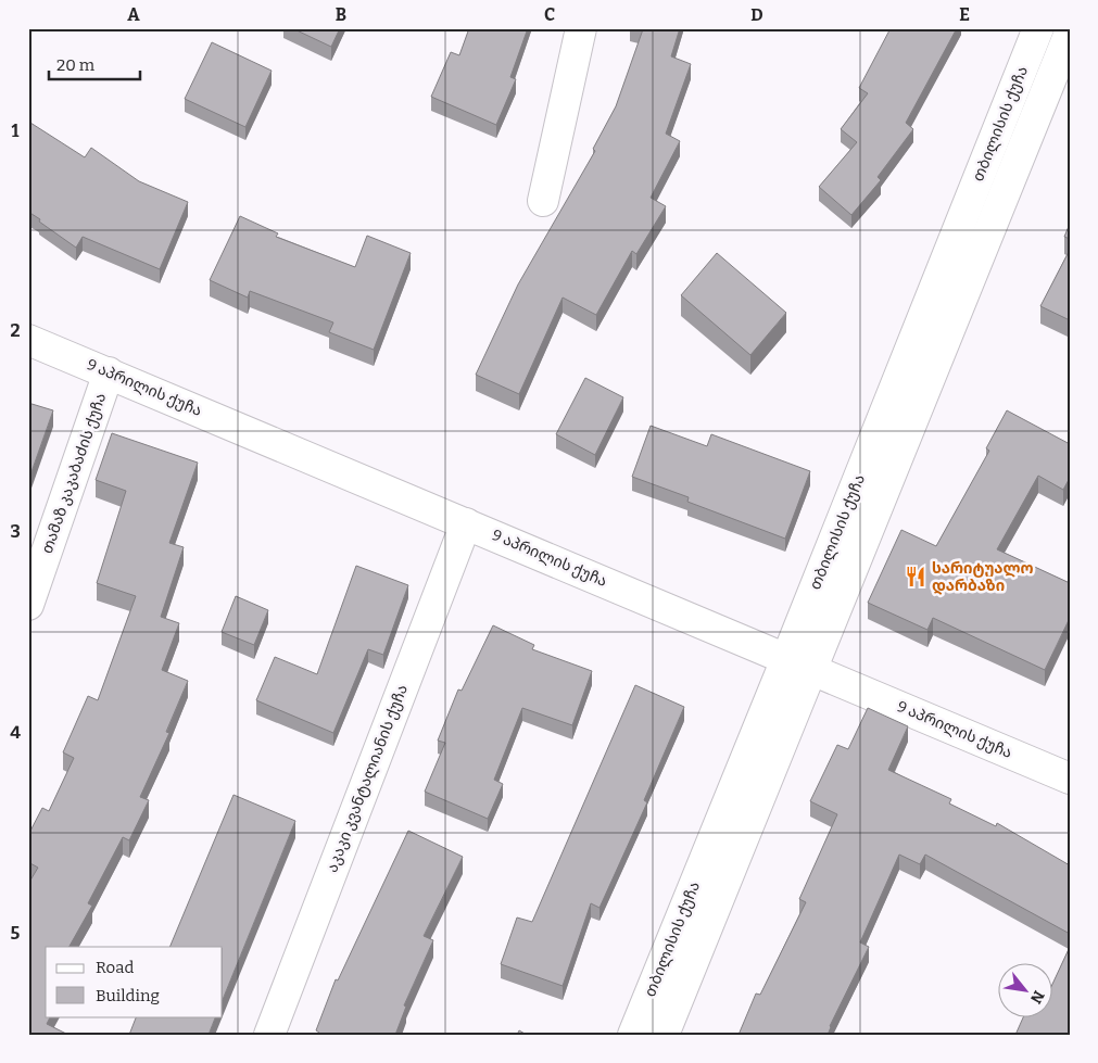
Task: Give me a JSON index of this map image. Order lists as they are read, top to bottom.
{
  "streets": {
    "street": [
      "თბილისის ქუჩა",
      "9 აპრილის ქუჩა",
      "თამაზ კაკაბაძის ქუჩა",
      "აკაკი კვანტალიანის ქუჩა"
    ]
  },
  "crossings": [
    ["თბილისის ქუჩა", "9 აპრილის ქუჩა"],
    ["9 აპრილის ქუჩა", "თამაზ კაკაბაძის ქუჩა"],
    ["9 აპრილის ქუჩა", "აკაკი კვანტალიანის ქუჩა"]
  ],
  "places": {
    "restaurant": ["სარიტუალო დარბაზი"]
  },
  "legend": ["Road", "Building"],
  "scale_bar": "20 m",
  "north": "bottom right",
  "grid": {
    "columns": [
      "A",
      "B",
      "C",
      "D",
      "E"
    ],
    "rows": [
      "1",
      "2",
      "3",
      "4",
      "5"
    ]
  }
}
